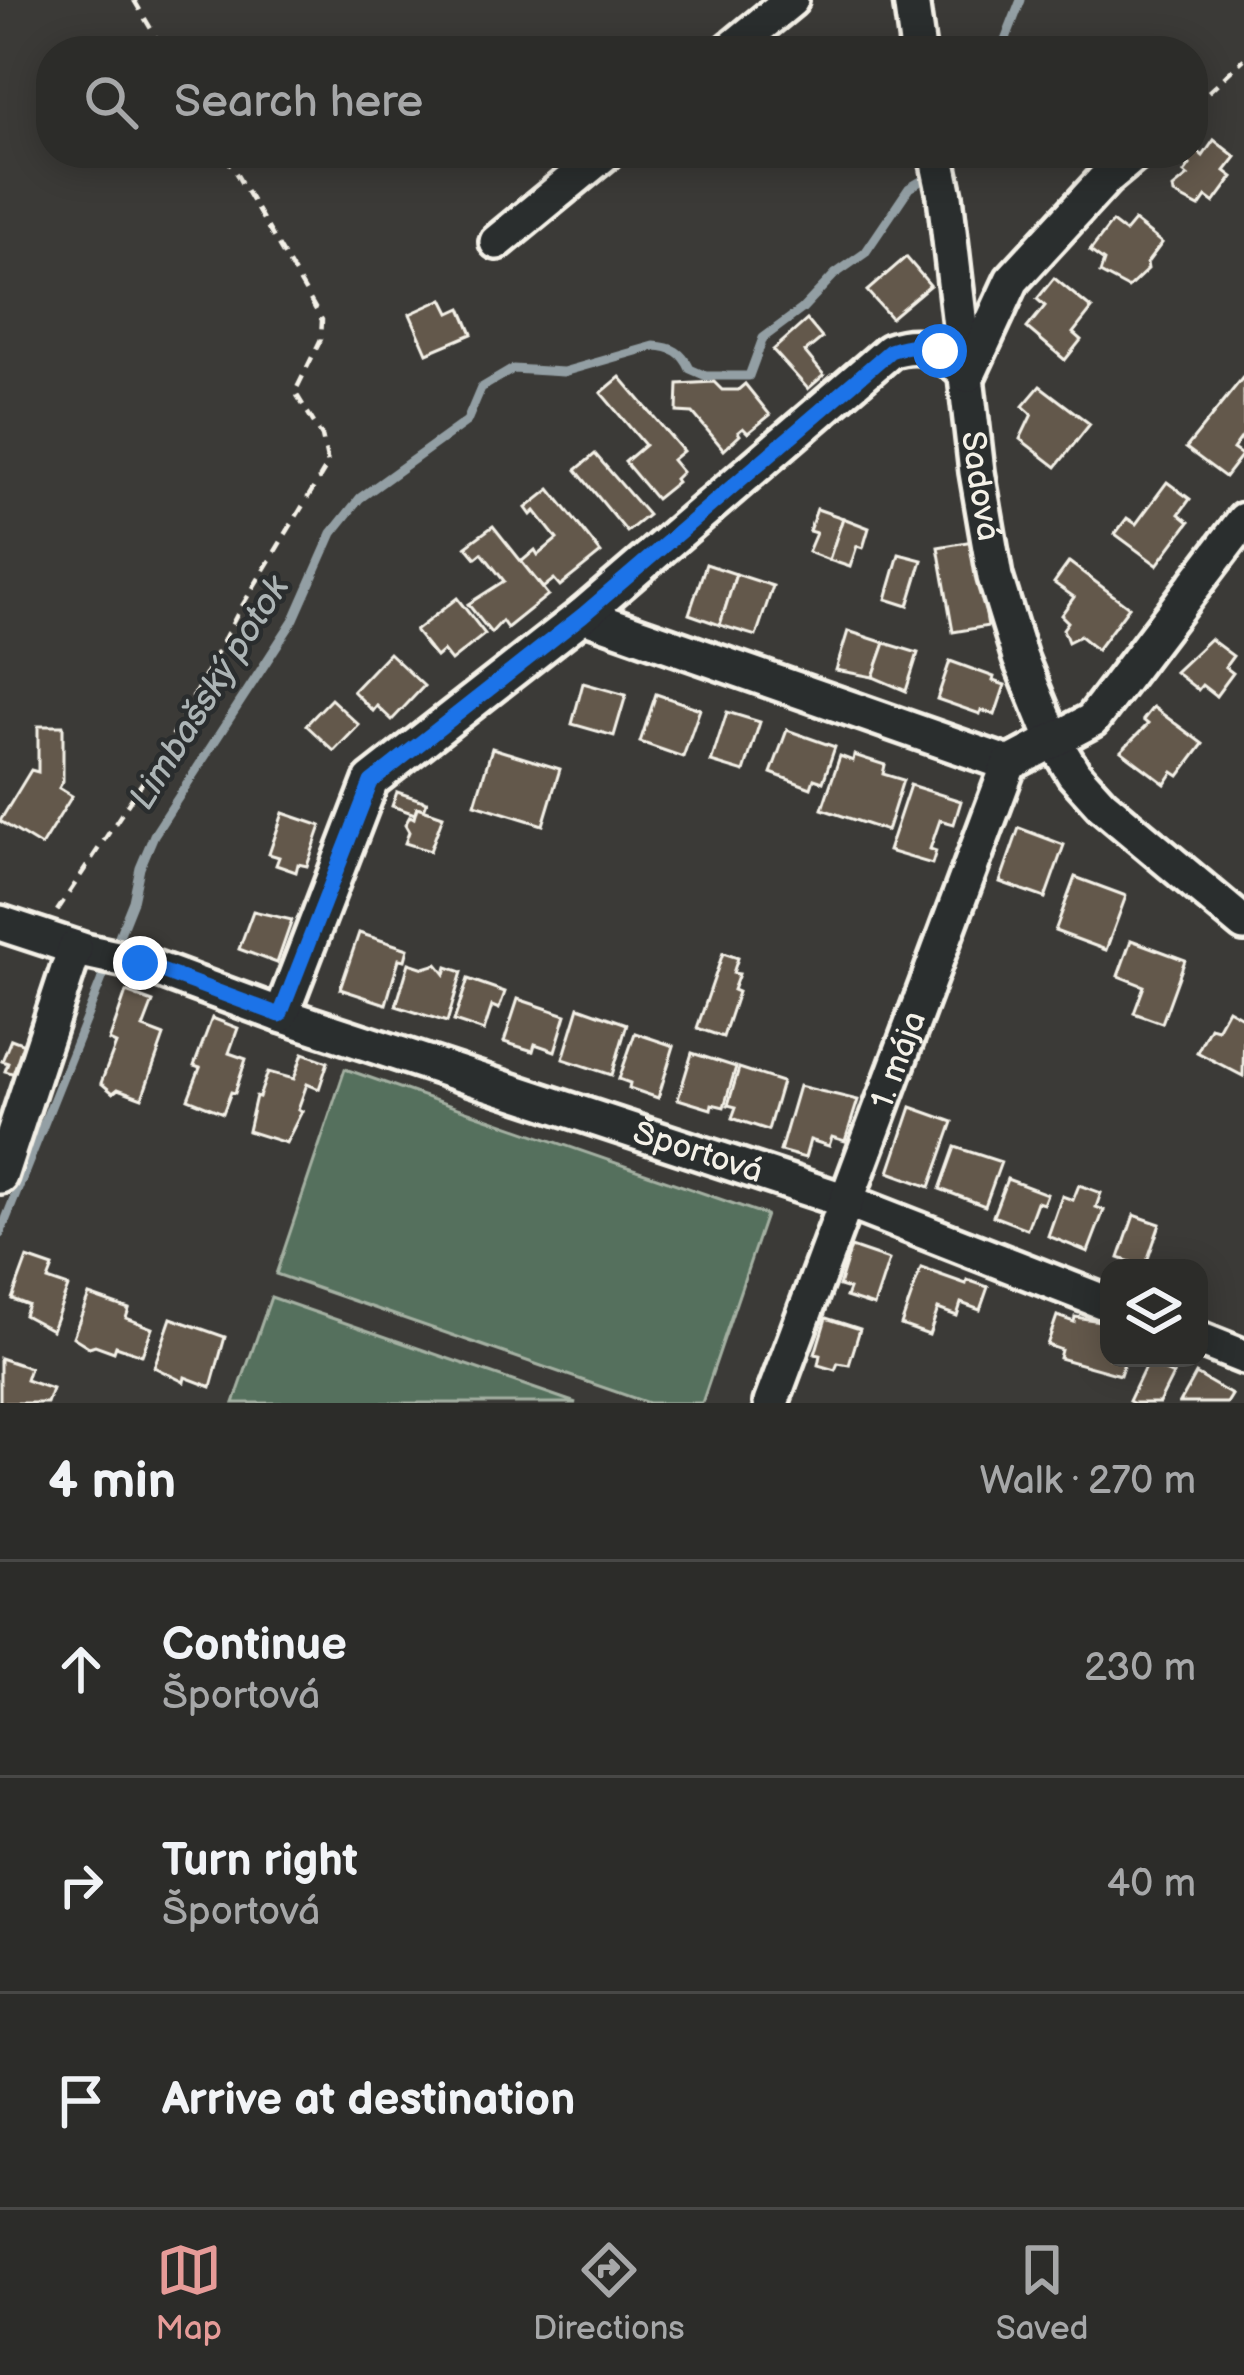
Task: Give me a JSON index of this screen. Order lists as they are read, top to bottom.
{
  "streets": {
    "street": ["Sadová", "1. mája", "Športová"]
  },
  "crossings": [
    ["1. mája", "Športová"]
  ],
  "water": ["Limbašský potok"],
  "page": {
    "search": "Search here",
    "heading": ["4 min", "Walk · 270 m"],
    "list": [
      ["Continue", "Športová", "230 m"],
      ["Turn right", "Športová", "40 m"],
      "Arrive at destination"
    ],
    "nav": ["Map", "Directions", "Saved"]
  }
}
